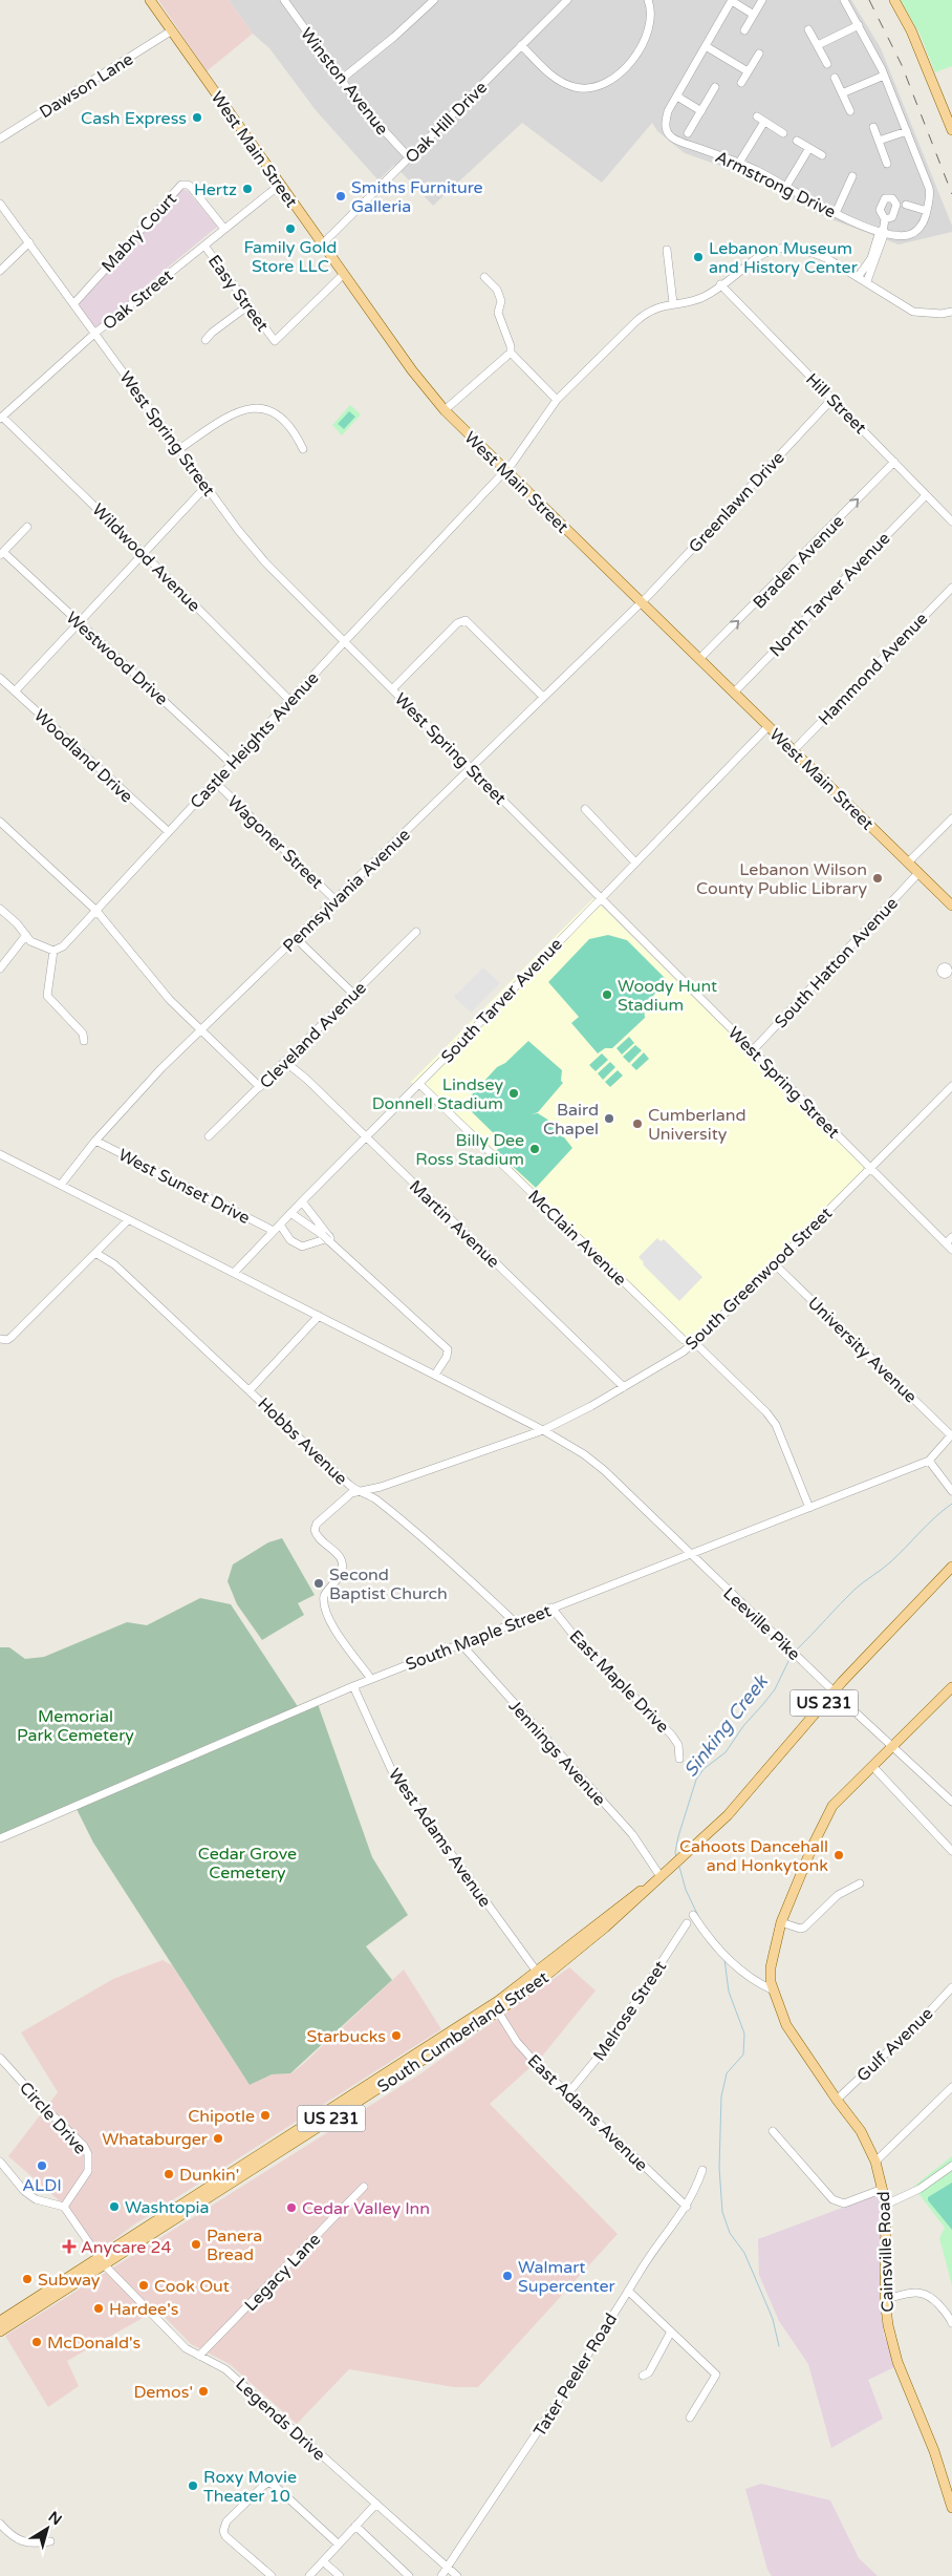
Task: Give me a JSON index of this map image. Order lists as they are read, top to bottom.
{
  "streets": {
    "main road": [
      "West Main Street",
      "US 231",
      "South Cumberland Street",
      "Cainsville Road"
    ],
    "street": [
      "Winston Avenue",
      "Dawson Lane",
      "Oak Hill Drive",
      "Armstrong Drive",
      "Mabry Court",
      "Easy Street",
      "Oak Street",
      "Hill Street",
      "West Spring Street",
      "Greenlawn Drive",
      "Wildwood Avenue",
      "Braden Avenue",
      "North Tarver Avenue",
      "Westwood Drive",
      "Hammond Avenue",
      "Castle Heights Avenue",
      "Woodland Drive",
      "Wagoner Street",
      "Pennsylvania Avenue",
      "South Hatton Avenue",
      "South Tarver Avenue",
      "Cleveland Avenue",
      "West Sunset Drive",
      "Martin Avenue",
      "McClain Avenue",
      "South Greenwood Street",
      "University Avenue",
      "Hobbs Avenue",
      "Leeville Pike",
      "South Maple Street",
      "East Maple Drive",
      "Jennings Avenue",
      "West Adams Avenue",
      "Melrose Street",
      "Gulf Avenue",
      "East Adams Avenue",
      "Circle Drive",
      "Legacy Lane",
      "Tater Peeler Road",
      "Legends Drive"
    ]
  },
  "crossings": [
    ["Winston Avenue", "Oak Hill Drive"],
    ["Dawson Lane", "West Main Street"],
    ["Oak Hill Drive", "West Main Street"],
    ["West Main Street", "Easy Street"],
    ["West Main Street", "Oak Street"],
    ["West Main Street", "Greenlawn Drive"],
    ["West Main Street", "Braden Avenue"],
    ["West Main Street", "North Tarver Avenue"],
    ["West Main Street", "Hammond Avenue"],
    ["West Main Street", "Castle Heights Avenue"],
    ["West Main Street", "Pennsylvania Avenue"],
    ["West Main Street", "South Hatton Avenue"],
    ["West Main Street", "South Tarver Avenue"],
    ["Mabry Court", "Oak Street"],
    ["Mabry Court", "West Spring Street"],
    ["Easy Street", "Oak Street"],
    ["Oak Street", "West Spring Street"],
    ["Oak Street", "Wildwood Avenue"],
    ["Hill Street", "Greenlawn Drive"],
    ["Hill Street", "Braden Avenue"],
    ["Hill Street", "North Tarver Avenue"],
    ["Hill Street", "Castle Heights Avenue"],
    ["West Spring Street", "Castle Heights Avenue"],
    ["West Spring Street", "Pennsylvania Avenue"],
    ["West Spring Street", "South Hatton Avenue"],
    ["West Spring Street", "South Tarver Avenue"],
    ["West Spring Street", "South Greenwood Street"],
    ["Greenlawn Drive", "Pennsylvania Avenue"],
    ["Wildwood Avenue", "Castle Heights Avenue"],
    ["Westwood Drive", "Castle Heights Avenue"],
    ["Castle Heights Avenue", "Woodland Drive"],
    ["Castle Heights Avenue", "Wagoner Street"],
    ["Wagoner Street", "Pennsylvania Avenue"],
    ["Pennsylvania Avenue", "West Sunset Drive"],
    ["Pennsylvania Avenue", "Leeville Pike"],
    ["South Tarver Avenue", "West Sunset Drive"],
    ["South Tarver Avenue", "Martin Avenue"],
    ["South Tarver Avenue", "McClain Avenue"],
    ["South Tarver Avenue", "Leeville Pike"],
    ["Cleveland Avenue", "Martin Avenue"],
    ["Martin Avenue", "South Greenwood Street"],
    ["McClain Avenue", "South Greenwood Street"],
    ["McClain Avenue", "South Maple Street"],
    ["South Greenwood Street", "University Avenue"],
    ["South Greenwood Street", "Hobbs Avenue"],
    ["South Greenwood Street", "Leeville Pike"],
    ["University Avenue", "South Maple Street"],
    ["Hobbs Avenue", "South Maple Street"],
    ["Leeville Pike", "South Maple Street"],
    ["Leeville Pike", "South Cumberland Street"],
    ["Leeville Pike", "Cainsville Road"],
    ["South Maple Street", "East Maple Drive"],
    ["South Maple Street", "Jennings Avenue"],
    ["South Maple Street", "West Adams Avenue"],
    ["Jennings Avenue", "South Cumberland Street"],
    ["West Adams Avenue", "South Cumberland Street"],
    ["Melrose Street", "East Adams Avenue"],
    ["South Cumberland Street", "East Adams Avenue"],
    ["South Cumberland Street", "Legends Drive"],
    ["Gulf Avenue", "Cainsville Road"],
    ["East Adams Avenue", "Tater Peeler Road"],
    ["Circle Drive", "Legends Drive"],
    ["Legacy Lane", "Legends Drive"],
    ["Tater Peeler Road", "Legends Drive"]
  ],
  "one_way": ["Braden Avenue"],
  "water": ["Sinking Creek"],
  "parks": ["Memorial Park Cemetery", "Cedar Grove Cemetery"],
  "places": {
    "other": [
      "Cash Express",
      "Hertz",
      "Smiths Furniture Galleria",
      "Family Gold Store LLC",
      "Lebanon Museum and History Center",
      "Lebanon Wilson County Public Library",
      "Woody Hunt Stadium",
      "Lindsey Donnell Stadium",
      "Baird Chapel",
      "Cumberland University",
      "Billy Dee Ross Stadium",
      "Second Baptist Church",
      "Cahoots Dancehall and Honkytonk",
      "Starbucks",
      "Chipotle",
      "Whataburger",
      "ALDI",
      "Dunkin'",
      "Washtopia",
      "Cedar Valley Inn",
      "Panera Bread",
      "Walmart Supercenter",
      "Subway",
      "Cook Out",
      "Hardee's",
      "McDonald's",
      "Demos'",
      "Roxy Movie Theater 10"
    ],
    "health": ["Anycare 24"]
  },
  "north": "top right"
}
